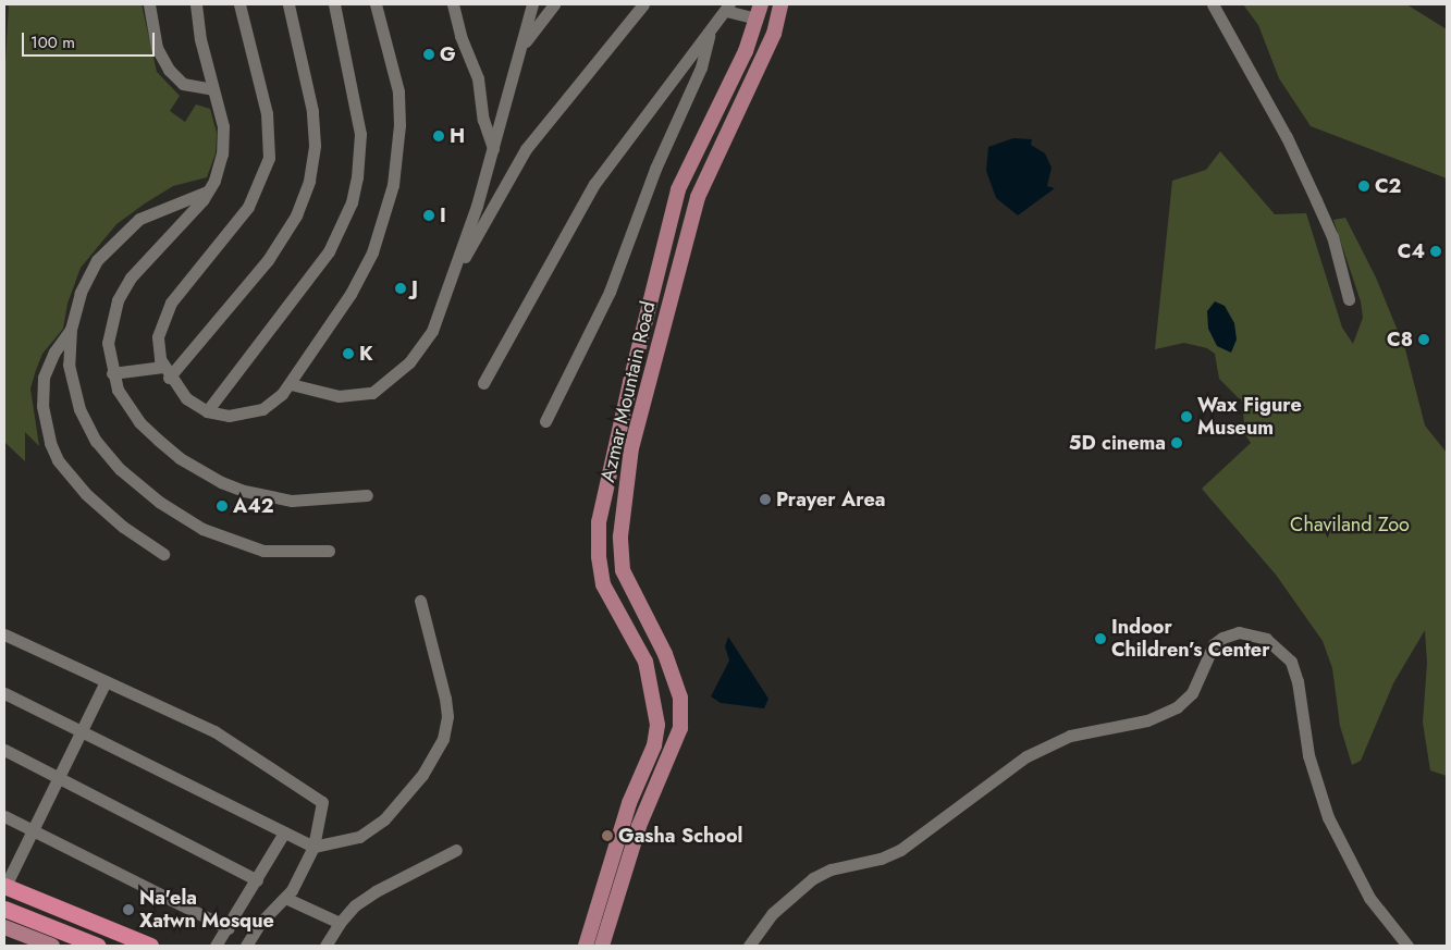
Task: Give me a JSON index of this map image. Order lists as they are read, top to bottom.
{
  "streets": {
    "main road": ["Azmar Mountain Road"]
  },
  "parks": ["Chaviland Zoo"],
  "places": [
    "G",
    "H",
    "C2",
    "I",
    "C4",
    "J",
    "C8",
    "K",
    "Wax Figure Museum",
    "5D cinema",
    "Prayer Area",
    "A42",
    "Indoor Children’s Center",
    "Gasha School",
    "Na'ela Xatwn Mosque"
  ],
  "scale_bar": "100 m"
}
